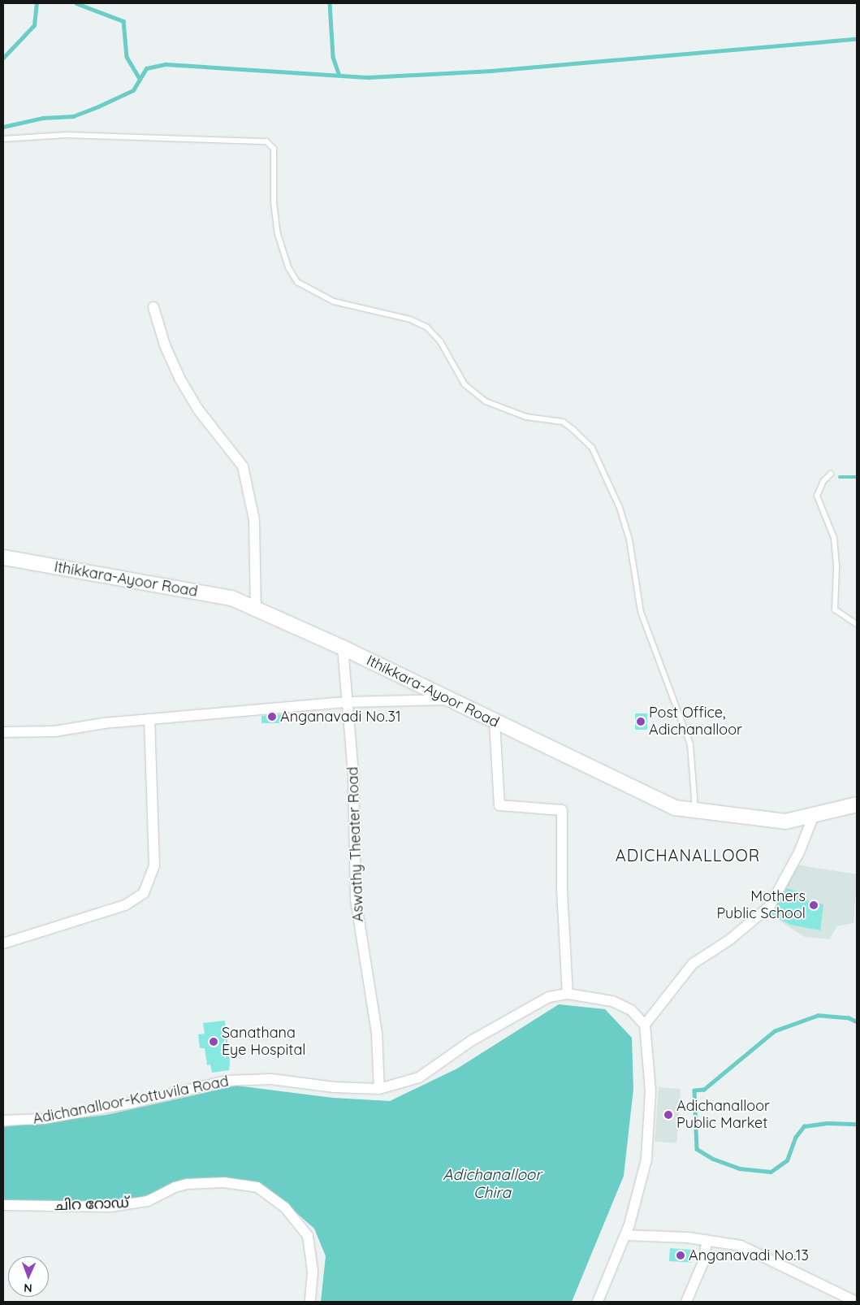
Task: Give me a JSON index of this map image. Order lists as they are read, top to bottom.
{
  "streets": {
    "main road": ["Ithikkara-Ayoor Road"],
    "street": ["Aswathy Theater Road", "Adichanalloor-Kottuvila Road", "ചിറ റോഡ്"]
  },
  "crossings": [
    ["Ithikkara-Ayoor Road", "Aswathy Theater Road"],
    ["Aswathy Theater Road", "Adichanalloor-Kottuvila Road"]
  ],
  "districts": ["ADICHANALLOOR"],
  "water": ["Adichanalloor Chira"],
  "places": [
    "Anganavadi No.31",
    "Post Office, Adichanalloor",
    "Mothers Public School",
    "Sanathana Eye Hospital",
    "Adichanalloor Public Market",
    "Anganavadi No.13"
  ],
  "north": "bottom"
}
